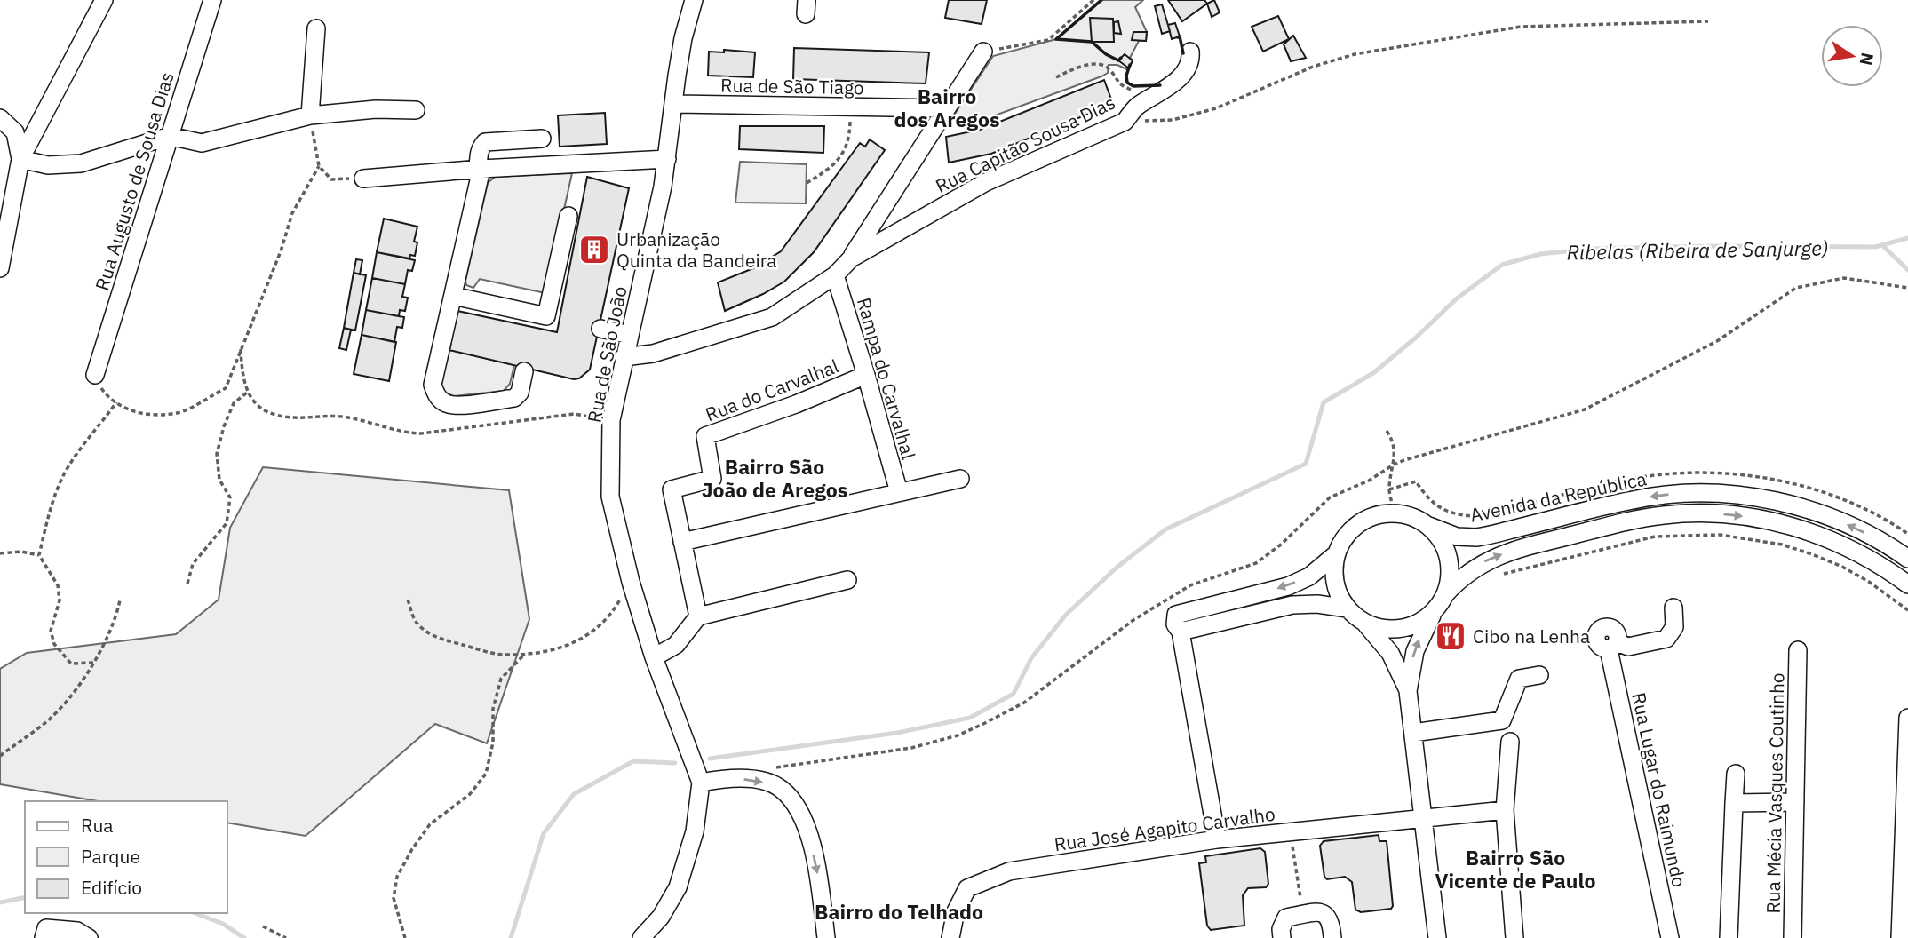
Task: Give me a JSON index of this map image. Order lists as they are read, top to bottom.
{
  "streets": {
    "street": [
      "Rua de São Tiago",
      "Rua Capitão Sousa Dias",
      "Rua Augusto de Sousa Dias",
      "Rua de São João",
      "Rampa do Carvalhal",
      "Rua do Carvalhal",
      "Avenida da República",
      "Rua Lugar do Raimundo",
      "Rua Mécia Vasques Coutinho",
      "Rua José Agapito Carvalho"
    ]
  },
  "crossings": [
    ["Rua de São Tiago", "Rua de São João"],
    ["Rua Capitão Sousa Dias", "Rua de São João"],
    ["Rua Capitão Sousa Dias", "Rampa do Carvalhal"],
    ["Rampa do Carvalhal", "Rua do Carvalhal"]
  ],
  "districts": [
    "Bairro dos Aregos",
    "Bairro São João de Aregos",
    "Bairro São Vicente de Paulo",
    "Bairro do Telhado"
  ],
  "water": ["Ribelas (Ribeira de Sanjurge)"],
  "places": {
    "building": ["Urbanização Quinta da Bandeira"],
    "restaurant": ["Cibo na Lenha"]
  },
  "legend": ["Rua", "Parque", "Edifício"],
  "north": "right"
}
